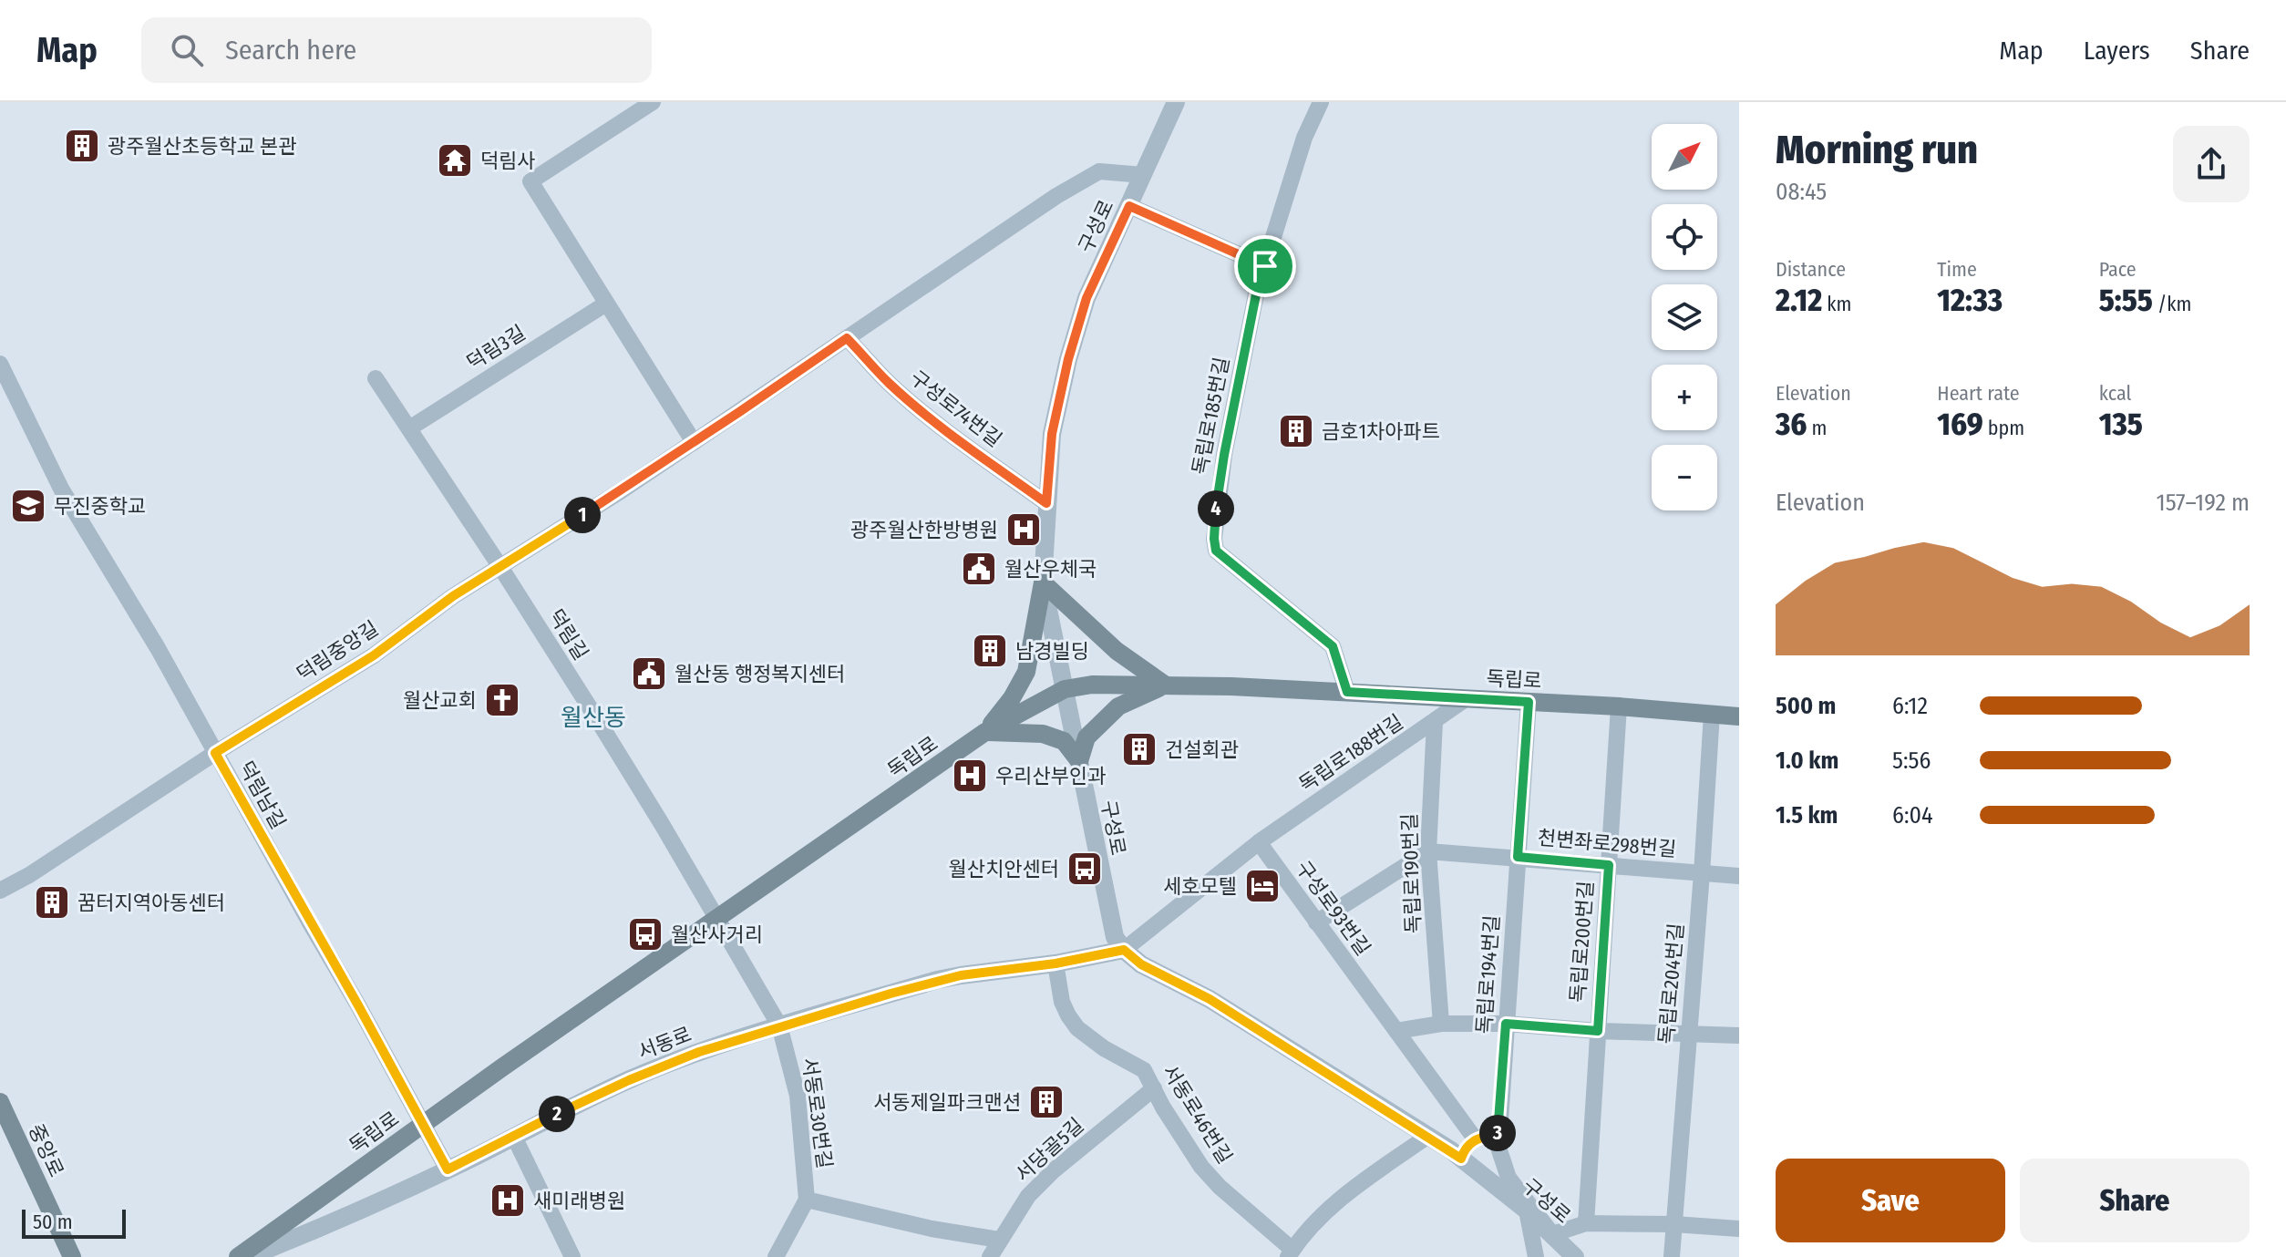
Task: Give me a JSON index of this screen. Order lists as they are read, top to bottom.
{
  "streets": {
    "main road": ["독립로", "중앙로"],
    "street": [
      "구성로",
      "덕림3길",
      "구성로74번길",
      "독립로185번길",
      "덕림길",
      "덕림중앙길",
      "독립로188번길",
      "덕림남길",
      "천변좌로298번길",
      "독립로190번길",
      "구성로93번길",
      "독립로200번길",
      "독립로194번길",
      "독립로204번길",
      "서동로",
      "서동로30번길",
      "서동로46번길",
      "서당골5길"
    ]
  },
  "crossings": [
    ["구성로", "구성로74번길"],
    ["구성로", "덕림중앙길"],
    ["구성로", "독립로"],
    ["구성로", "독립로194번길"],
    ["구성로", "서동로"],
    ["덕림3길", "덕림길"],
    ["구성로74번길", "덕림중앙길"],
    ["독립로185번길", "독립로"],
    ["덕림길", "덕림중앙길"],
    ["덕림길", "독립로"],
    ["덕림길", "서동로30번길"],
    ["덕림중앙길", "덕림남길"],
    ["독립로", "독립로188번길"],
    ["독립로", "덕림남길"],
    ["독립로", "독립로200번길"],
    ["독립로", "독립로194번길"],
    ["독립로", "독립로204번길"],
    ["독립로", "서동로30번길"],
    ["독립로188번길", "독립로190번길"],
    ["독립로188번길", "구성로93번길"],
    ["덕림남길", "서동로"],
    ["천변좌로298번길", "독립로190번길"],
    ["천변좌로298번길", "독립로200번길"],
    ["천변좌로298번길", "독립로194번길"],
    ["천변좌로298번길", "독립로204번길"],
    ["서동로", "서동로30번길"],
    ["서동로", "서동로46번길"],
    ["서동로46번길", "서당골5길"]
  ],
  "districts": ["월산동"],
  "places": {
    "building": [
      "광주월산초등학교 본관",
      "금호1차아파트",
      "남경빌딩",
      "건설회관",
      "꿈터지역아동센터",
      "서동제일파크맨션"
    ],
    "temple": ["덕림사"],
    "school or university": ["무진중학교"],
    "hospital": ["광주월산한방병원", "우리산부인과", "새미래병원"],
    "public building": ["월산우체국", "월산동 행정복지센터"],
    "church": ["월산교회"],
    "bus stop": ["월산치안센터", "월산사거리"],
    "hotel": ["세호모텔"]
  },
  "scale_bar": "50 m",
  "north": "top right",
  "page": {
    "header": "Map",
    "search": "Search here",
    "nav": ["Map", "Layers", "Share"],
    "heading": ["Morning run", "08:45"],
    "map_buttons": ["+", "−"],
    "stats": [
      ["Distance", "2.12 km"],
      ["Time", "12:33"],
      ["Pace", "5:55 /km"],
      ["Elevation", "36 m"],
      ["Heart rate", "169 bpm"],
      ["kcal", "135"]
    ],
    "chart": ["Elevation", "157–192 m"],
    "pins": [
      "4",
      "1",
      "2",
      "3"
    ],
    "list": [
      {
        "name": "500 m",
        "note": "6:12"
      },
      {
        "name": "1.0 km",
        "note": "5:56"
      },
      {
        "name": "1.5 km",
        "note": "6:04"
      }
    ],
    "buttons": ["Save", "Share"],
    "scale": "50 m"
  }
}
